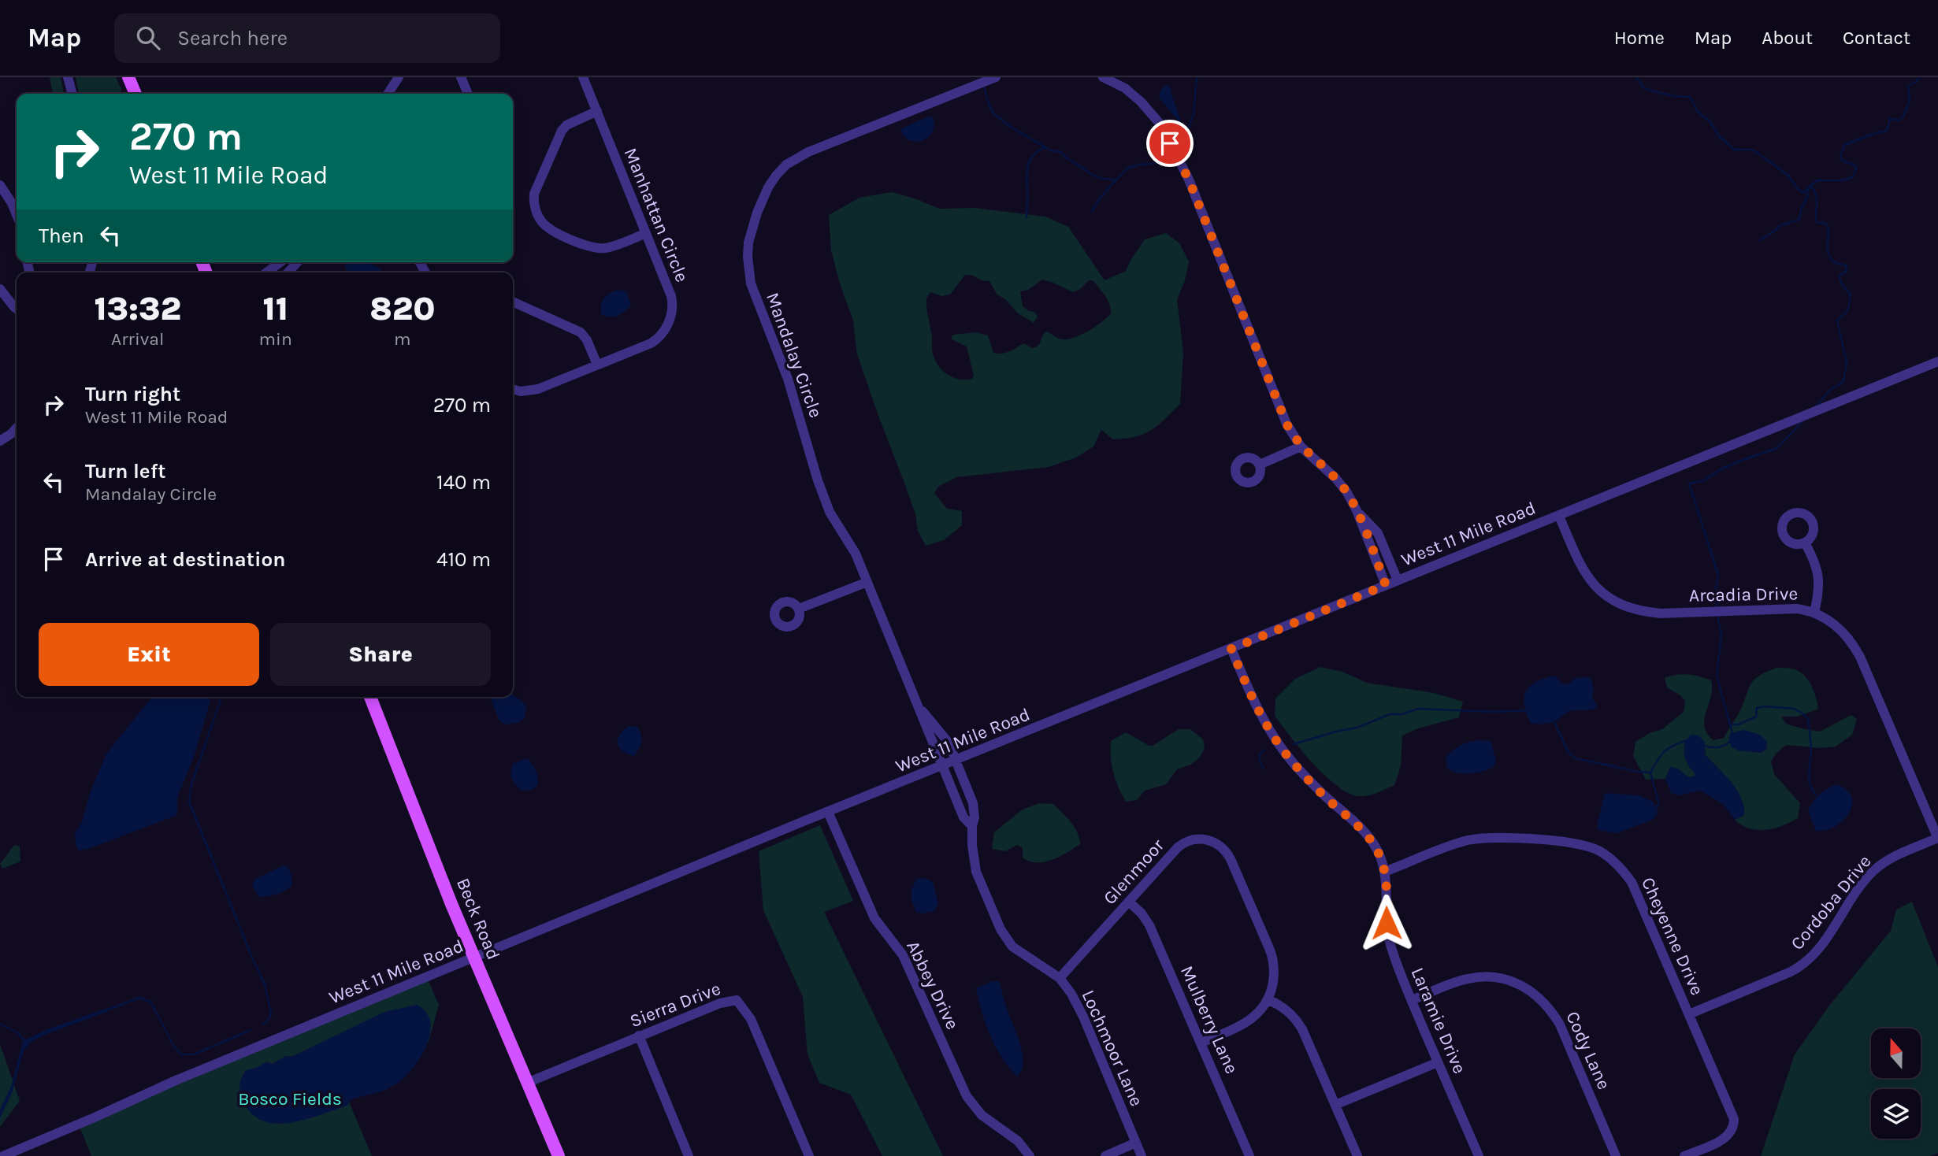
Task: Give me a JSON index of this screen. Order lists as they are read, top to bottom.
{
  "streets": {
    "main road": ["Beck Road"],
    "street": [
      "Manhattan Circle",
      "Mandalay Circle",
      "West 11 Mile Road",
      "Arcadia Drive",
      "Glenmoor",
      "Cordoba Drive",
      "Cheyenne Drive",
      "Abbey Drive",
      "Sierra Drive",
      "Mulberry Lane",
      "Laramie Drive",
      "Lochmoor Lane",
      "Cody Lane"
    ]
  },
  "crossings": [
    ["Mandalay Circle", "West 11 Mile Road"],
    ["Mandalay Circle", "Lochmoor Lane"],
    ["West 11 Mile Road", "Arcadia Drive"],
    ["West 11 Mile Road", "Beck Road"],
    ["West 11 Mile Road", "Abbey Drive"],
    ["West 11 Mile Road", "Laramie Drive"],
    ["West 11 Mile Road", "Lochmoor Lane"],
    ["Arcadia Drive", "Cordoba Drive"],
    ["Glenmoor", "Mulberry Lane"],
    ["Glenmoor", "Lochmoor Lane"],
    ["Cordoba Drive", "Cheyenne Drive"],
    ["Beck Road", "Sierra Drive"],
    ["Cheyenne Drive", "Laramie Drive"],
    ["Laramie Drive", "Cody Lane"]
  ],
  "parks": ["Bosco Fields"],
  "north": "top",
  "page": {
    "header": "Map",
    "search": "Search here",
    "nav": [
      "Home",
      "Map",
      "About",
      "Contact"
    ],
    "turn": ["270 m", "West 11 Mile Road"],
    "then": "Then",
    "eta": [
      "13:32",
      "Arrival",
      "11",
      "min",
      "820",
      "m"
    ],
    "list": [
      {
        "name": "Turn right",
        "note": "West 11 Mile Road",
        "value": "270 m"
      },
      {
        "name": "Turn left",
        "note": "Mandalay Circle",
        "value": "140 m"
      },
      {
        "name": "Arrive at destination",
        "value": "410 m"
      }
    ],
    "buttons": ["Exit", "Share"]
  }
}
